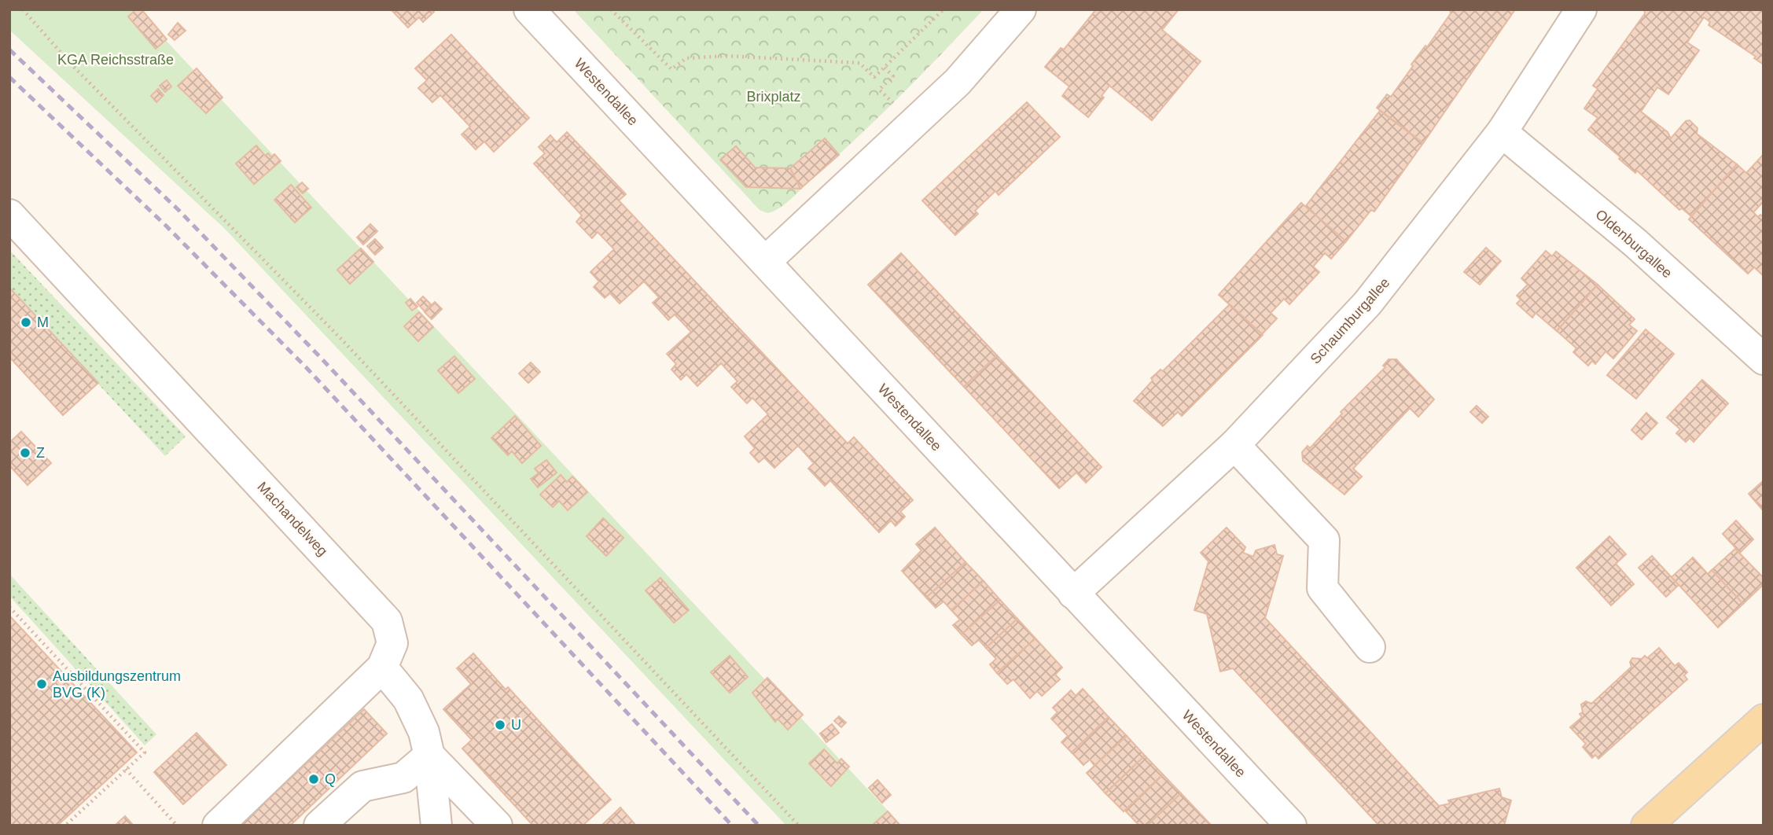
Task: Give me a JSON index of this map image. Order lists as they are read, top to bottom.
{
  "streets": {
    "street": [
      "Westendallee",
      "Oldenburgallee",
      "Schaumburgallee",
      "Machandelweg"
    ]
  },
  "crossings": [
    ["Westendallee", "Schaumburgallee"],
    ["Oldenburgallee", "Schaumburgallee"]
  ],
  "parks": ["KGA Reichsstraße", "Brixplatz"],
  "places": [
    "M",
    "Z",
    "Ausbildungszentrum BVG (K)",
    "U",
    "Q"
  ]
}
